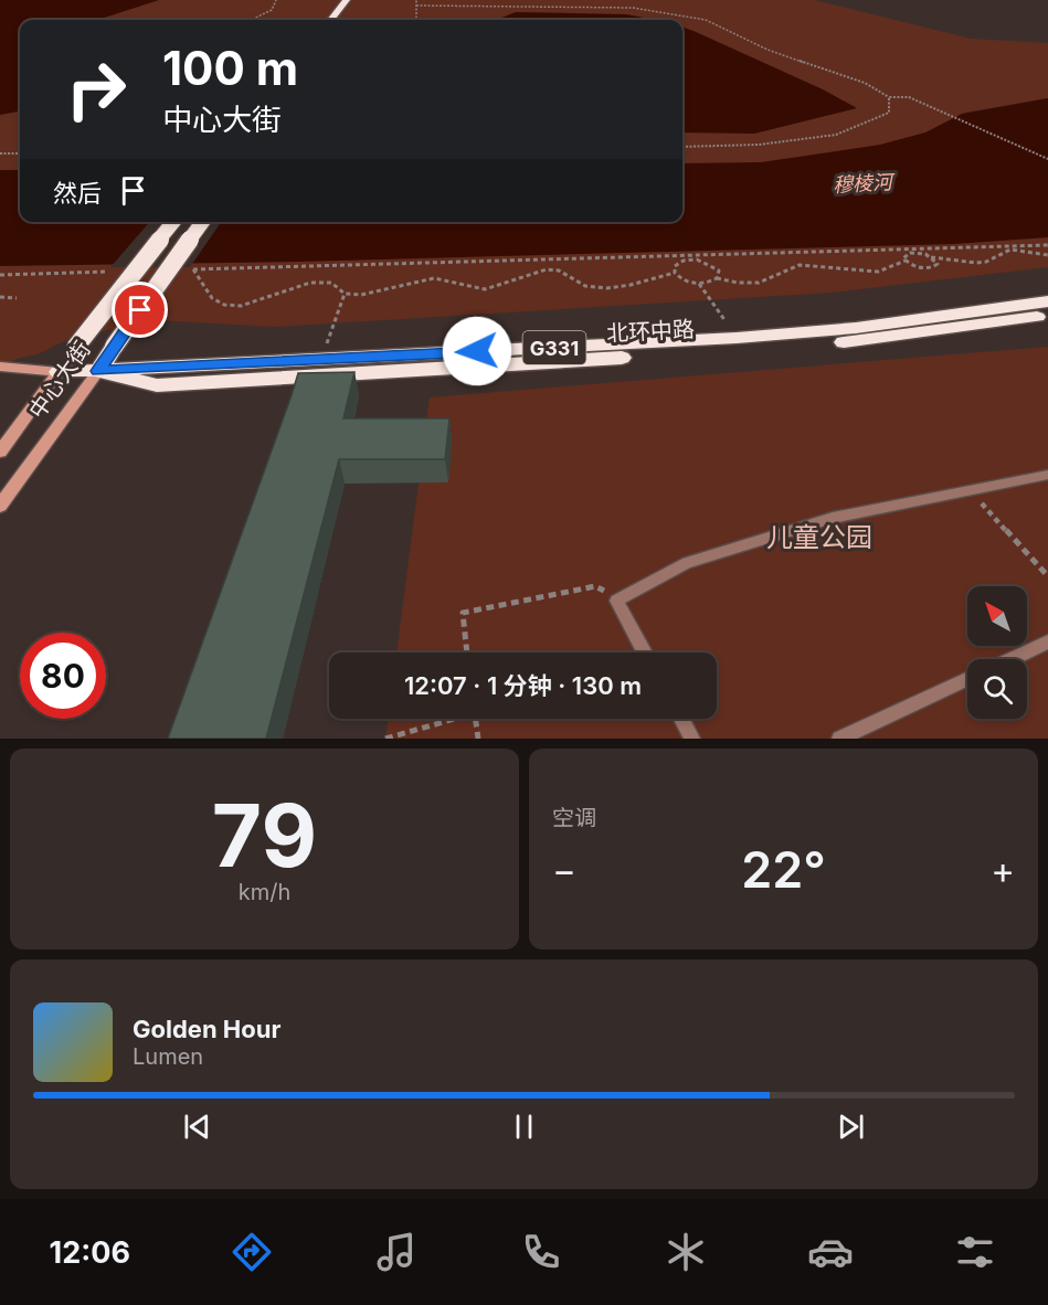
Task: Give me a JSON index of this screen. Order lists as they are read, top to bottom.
{
  "streets": {
    "highway": ["北环中路", "G331", "中心大街"]
  },
  "crossings": [
    ["北环中路", "中心大街"]
  ],
  "water": ["穆棱河"],
  "parks": ["儿童公园"],
  "north": "top left",
  "page": {
    "turn": ["100 m", "中心大街"],
    "then": "然后",
    "limit": "80",
    "trip": "12:07 · 1 分钟 · 130 m",
    "tile": [
      ["79", "km/h"],
      "空调"
    ],
    "heat": ["−", "22°", "+"],
    "song": ["Golden Hour", "Lumen"],
    "tabs": "12:06"
  }
}
